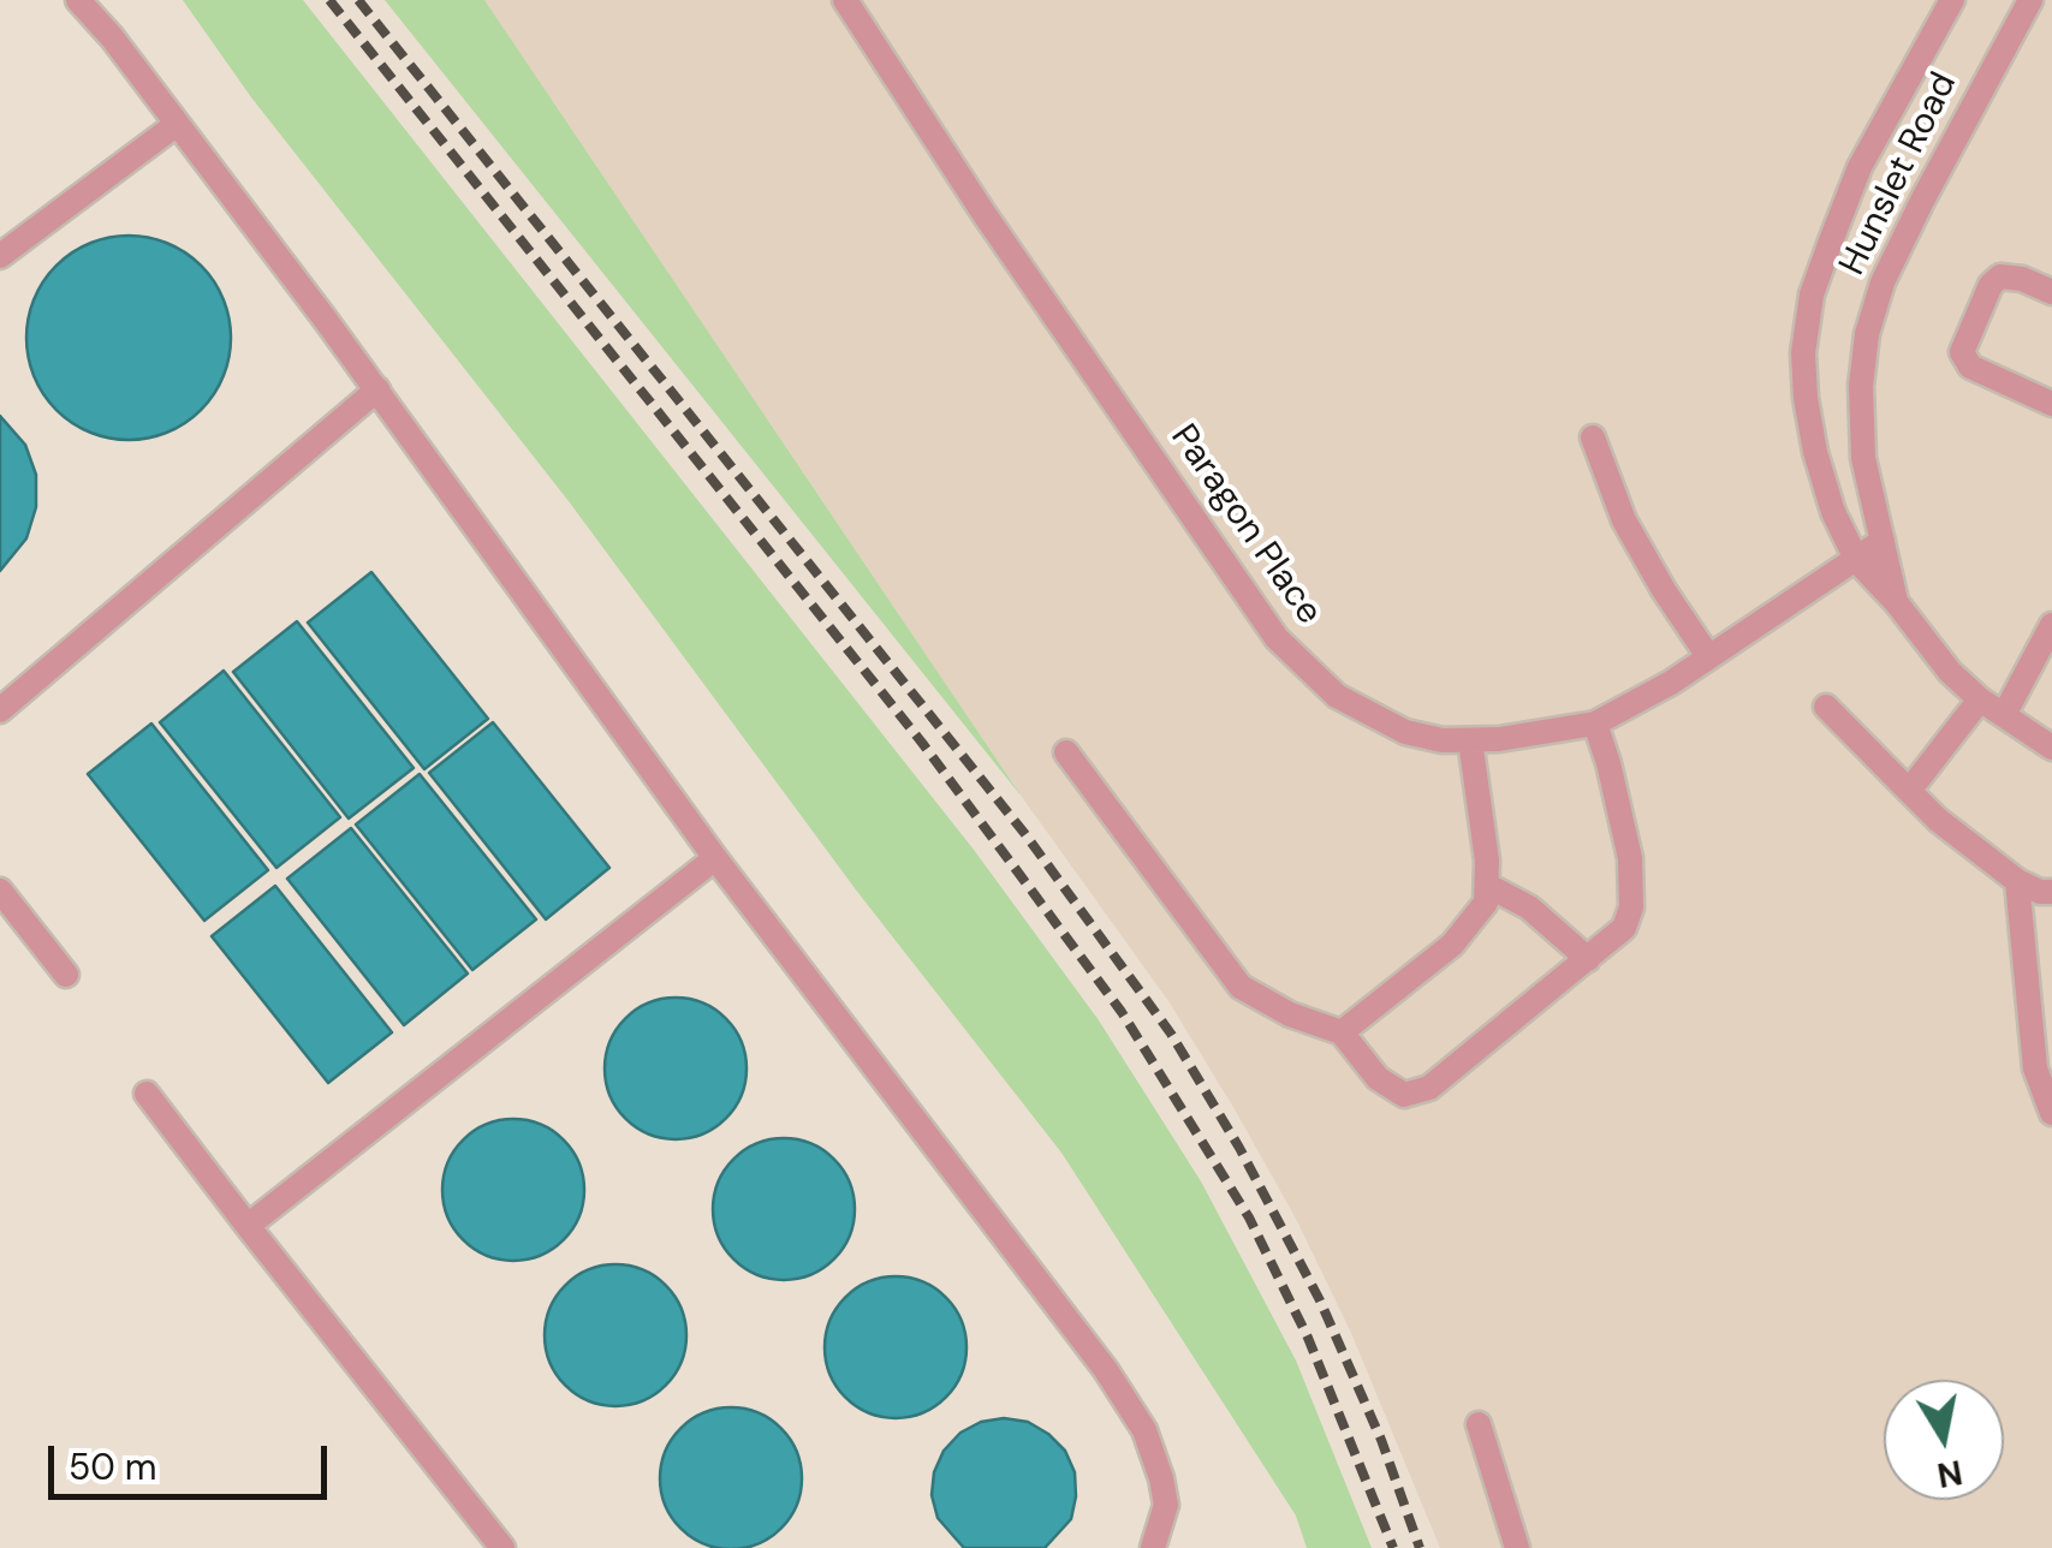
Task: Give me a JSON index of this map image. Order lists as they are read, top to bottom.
{
  "streets": {
    "lane": ["Hunslet Road", "Paragon Place"]
  },
  "crossings": [
    ["Hunslet Road", "Paragon Place"]
  ],
  "scale_bar": "50 m",
  "north": "bottom"
}
